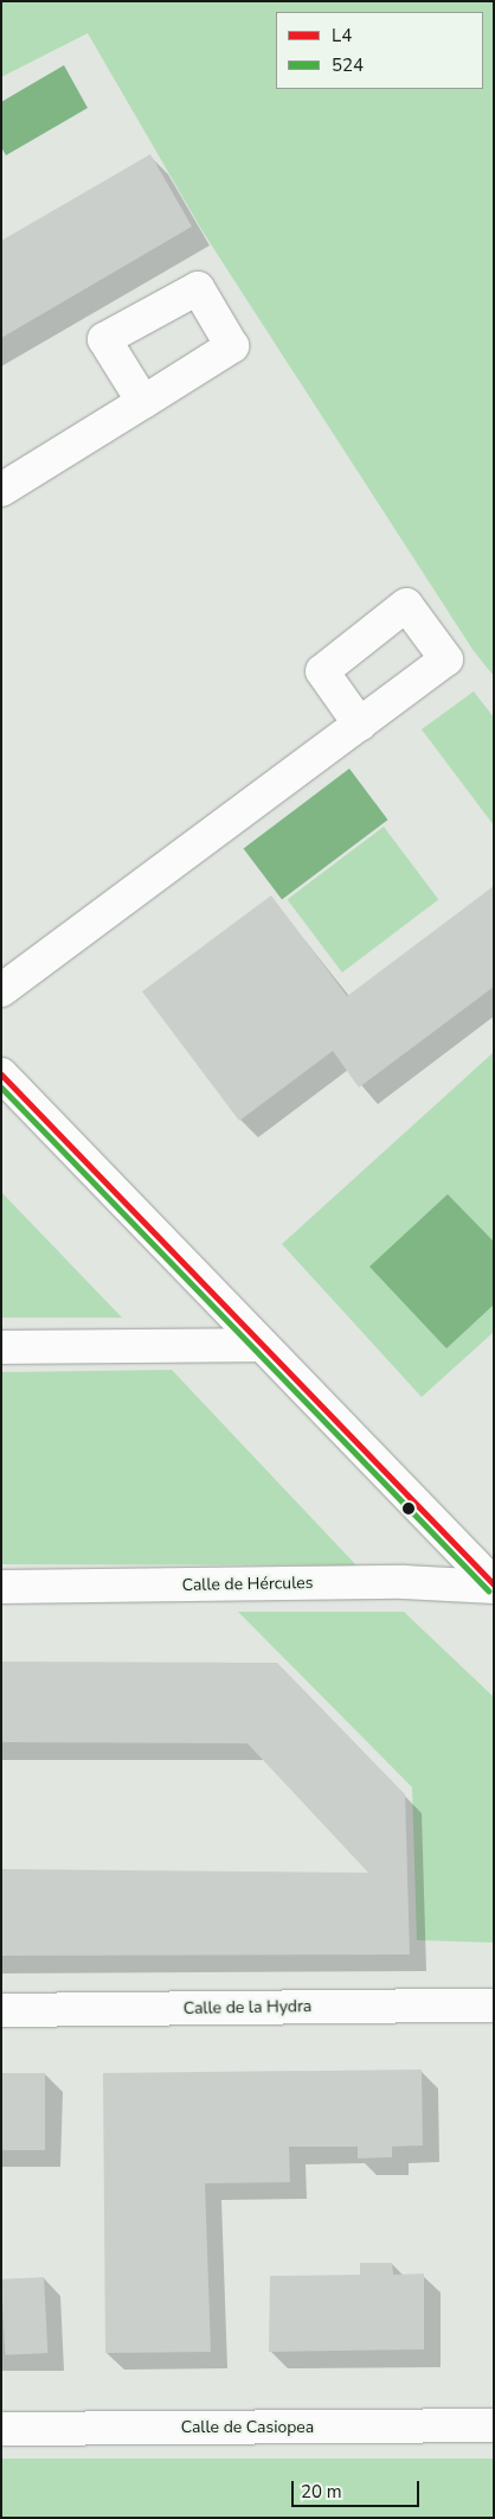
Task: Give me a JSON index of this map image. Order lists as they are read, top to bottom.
{
  "streets": {
    "street": ["Calle de Hércules", "Calle de la Hydra", "Calle de Casiopea"]
  },
  "lines": ["transit line L4", "transit line 524"],
  "legend": ["L4", "524"],
  "scale_bar": "20 m"
}
